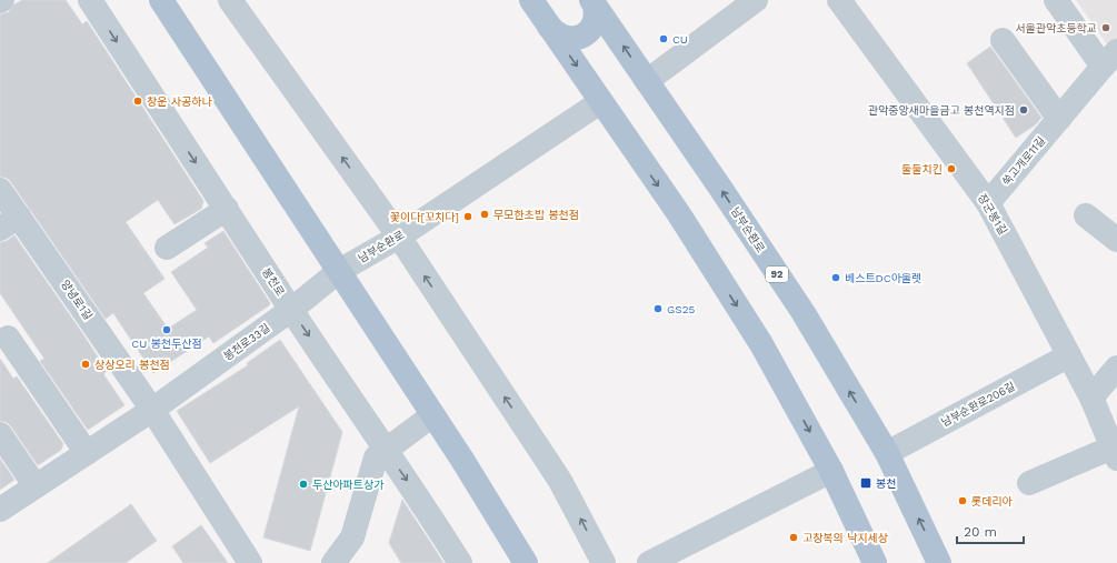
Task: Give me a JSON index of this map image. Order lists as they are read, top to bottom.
{
  "streets": {
    "main road": ["남부순환로", "92"],
    "street": [
      "쑥고개로11길",
      "장군봉1길",
      "봉천로",
      "양녕로1길",
      "봉천로33길",
      "남부순환로206길"
    ]
  },
  "crossings": [
    ["쑥고개로11길", "장군봉1길"],
    ["장군봉1길", "남부순환로206길"],
    ["남부순환로", "봉천로33길"],
    ["남부순환로", "남부순환로206길"],
    ["봉천로", "봉천로33길"],
    ["양녕로1길", "봉천로33길"]
  ],
  "one_way": ["남부순환로"],
  "places": {
    "other": [
      "서울관악초등학교",
      "CU",
      "창운 사공하나",
      "관악중앙새마을금고 봉천역지점",
      "둘둘치킨",
      "무모한초밥 봉천점",
      "꽃이다[꼬치다]",
      "베스트DC아울렛",
      "GS25",
      "CU 봉천두산점",
      "상상오리 봉천점",
      "두산아파트상가",
      "롯데리아",
      "고창복의 낙지세상"
    ],
    "transit": ["봉천"]
  },
  "scale_bar": "20 m"
}
